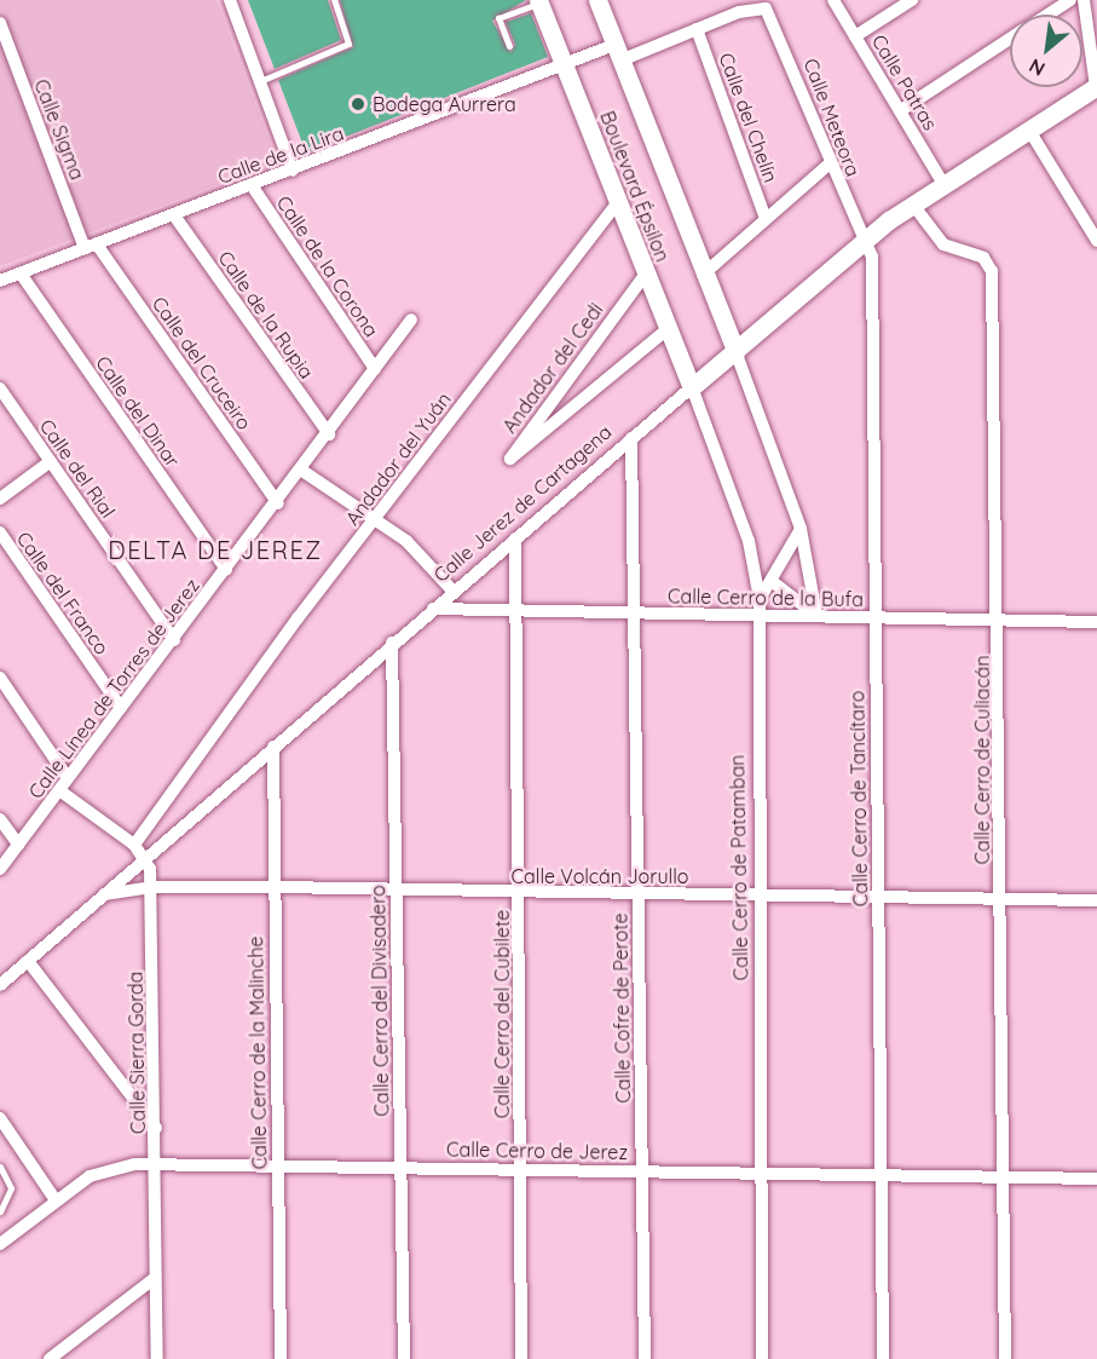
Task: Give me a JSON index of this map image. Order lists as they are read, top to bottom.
{
  "streets": {
    "street": [
      "Calle Patras",
      "Calle del Chelín",
      "Calle Meteora",
      "Calle Sigma",
      "Calle de la Lira",
      "Boulevard Épsilon",
      "Calle de la Corona",
      "Calle de la Rupia",
      "Calle del Cruceiro",
      "Andador del Cedi",
      "Calle del Dinar",
      "Andador del Yuán",
      "Calle del Rial",
      "Calle Jerez de Cartagena",
      "Calle del Franco",
      "Calle Cerro de la Bufa",
      "Calle Línea de Torres de Jerez",
      "Calle Cerro de Culiacán",
      "Calle Cerro de Tancítaro",
      "Calle Cerro de Patamban",
      "Calle Volcán Jorullo",
      "Calle Cerro del Divisadero",
      "Calle Cofre de Perote",
      "Calle Cerro del Cubilete",
      "Calle Sierra Gorda",
      "Calle Cerro de la Malinche",
      "Calle Cerro de Jerez"
    ]
  },
  "crossings": [
    ["Calle Patras", "Calle Jerez de Cartagena"],
    ["Calle del Chelín", "Calle de la Lira"],
    ["Calle Meteora", "Calle de la Lira"],
    ["Calle Meteora", "Calle Jerez de Cartagena"],
    ["Calle Meteora", "Calle Cerro de Tancítaro"],
    ["Calle Sigma", "Calle de la Lira"],
    ["Calle Sigma", "Calle del Cruceiro"],
    ["Calle de la Lira", "Boulevard Épsilon"],
    ["Calle de la Lira", "Calle de la Corona"],
    ["Calle de la Lira", "Calle de la Rupia"],
    ["Calle de la Lira", "Calle del Cruceiro"],
    ["Calle de la Lira", "Calle del Dinar"],
    ["Boulevard Épsilon", "Andador del Cedi"],
    ["Boulevard Épsilon", "Andador del Yuán"],
    ["Boulevard Épsilon", "Calle Jerez de Cartagena"],
    ["Boulevard Épsilon", "Calle Cerro de Patamban"],
    ["Calle de la Corona", "Calle Línea de Torres de Jerez"],
    ["Calle de la Rupia", "Calle Línea de Torres de Jerez"],
    ["Calle del Cruceiro", "Calle Línea de Torres de Jerez"],
    ["Calle del Dinar", "Calle Línea de Torres de Jerez"],
    ["Calle del Rial", "Calle Línea de Torres de Jerez"],
    ["Calle Jerez de Cartagena", "Calle Cerro de la Bufa"],
    ["Calle Jerez de Cartagena", "Calle Cerro de Culiacán"],
    ["Calle Jerez de Cartagena", "Calle Cerro de Tancítaro"],
    ["Calle Jerez de Cartagena", "Calle Cerro de Patamban"],
    ["Calle Jerez de Cartagena", "Calle Volcán Jorullo"],
    ["Calle Jerez de Cartagena", "Calle Cerro del Divisadero"],
    ["Calle Jerez de Cartagena", "Calle Cofre de Perote"],
    ["Calle Jerez de Cartagena", "Calle Cerro del Cubilete"],
    ["Calle Jerez de Cartagena", "Calle Sierra Gorda"],
    ["Calle Jerez de Cartagena", "Calle Cerro de la Malinche"],
    ["Calle del Franco", "Calle Línea de Torres de Jerez"],
    ["Calle Cerro de la Bufa", "Calle Cerro de Culiacán"],
    ["Calle Cerro de la Bufa", "Calle Cerro de Tancítaro"],
    ["Calle Cerro de la Bufa", "Calle Cerro de Patamban"],
    ["Calle Cerro de la Bufa", "Calle Cofre de Perote"],
    ["Calle Cerro de la Bufa", "Calle Cerro del Cubilete"],
    ["Calle Cerro de Culiacán", "Calle Volcán Jorullo"],
    ["Calle Cerro de Culiacán", "Calle Cerro de Jerez"],
    ["Calle Cerro de Tancítaro", "Calle Volcán Jorullo"],
    ["Calle Cerro de Tancítaro", "Calle Cerro de Jerez"],
    ["Calle Cerro de Patamban", "Calle Volcán Jorullo"],
    ["Calle Cerro de Patamban", "Calle Cerro de Jerez"],
    ["Calle Volcán Jorullo", "Calle Cerro del Divisadero"],
    ["Calle Volcán Jorullo", "Calle Cofre de Perote"],
    ["Calle Volcán Jorullo", "Calle Cerro del Cubilete"],
    ["Calle Volcán Jorullo", "Calle Sierra Gorda"],
    ["Calle Volcán Jorullo", "Calle Cerro de la Malinche"],
    ["Calle Cerro del Divisadero", "Calle Cerro de Jerez"],
    ["Calle Cofre de Perote", "Calle Cerro de Jerez"],
    ["Calle Cerro del Cubilete", "Calle Cerro de Jerez"],
    ["Calle Sierra Gorda", "Calle Cerro de Jerez"],
    ["Calle Cerro de la Malinche", "Calle Cerro de Jerez"]
  ],
  "districts": ["DELTA DE JEREZ"],
  "places": ["Bodega Aurrera"],
  "north": "bottom left"
}
